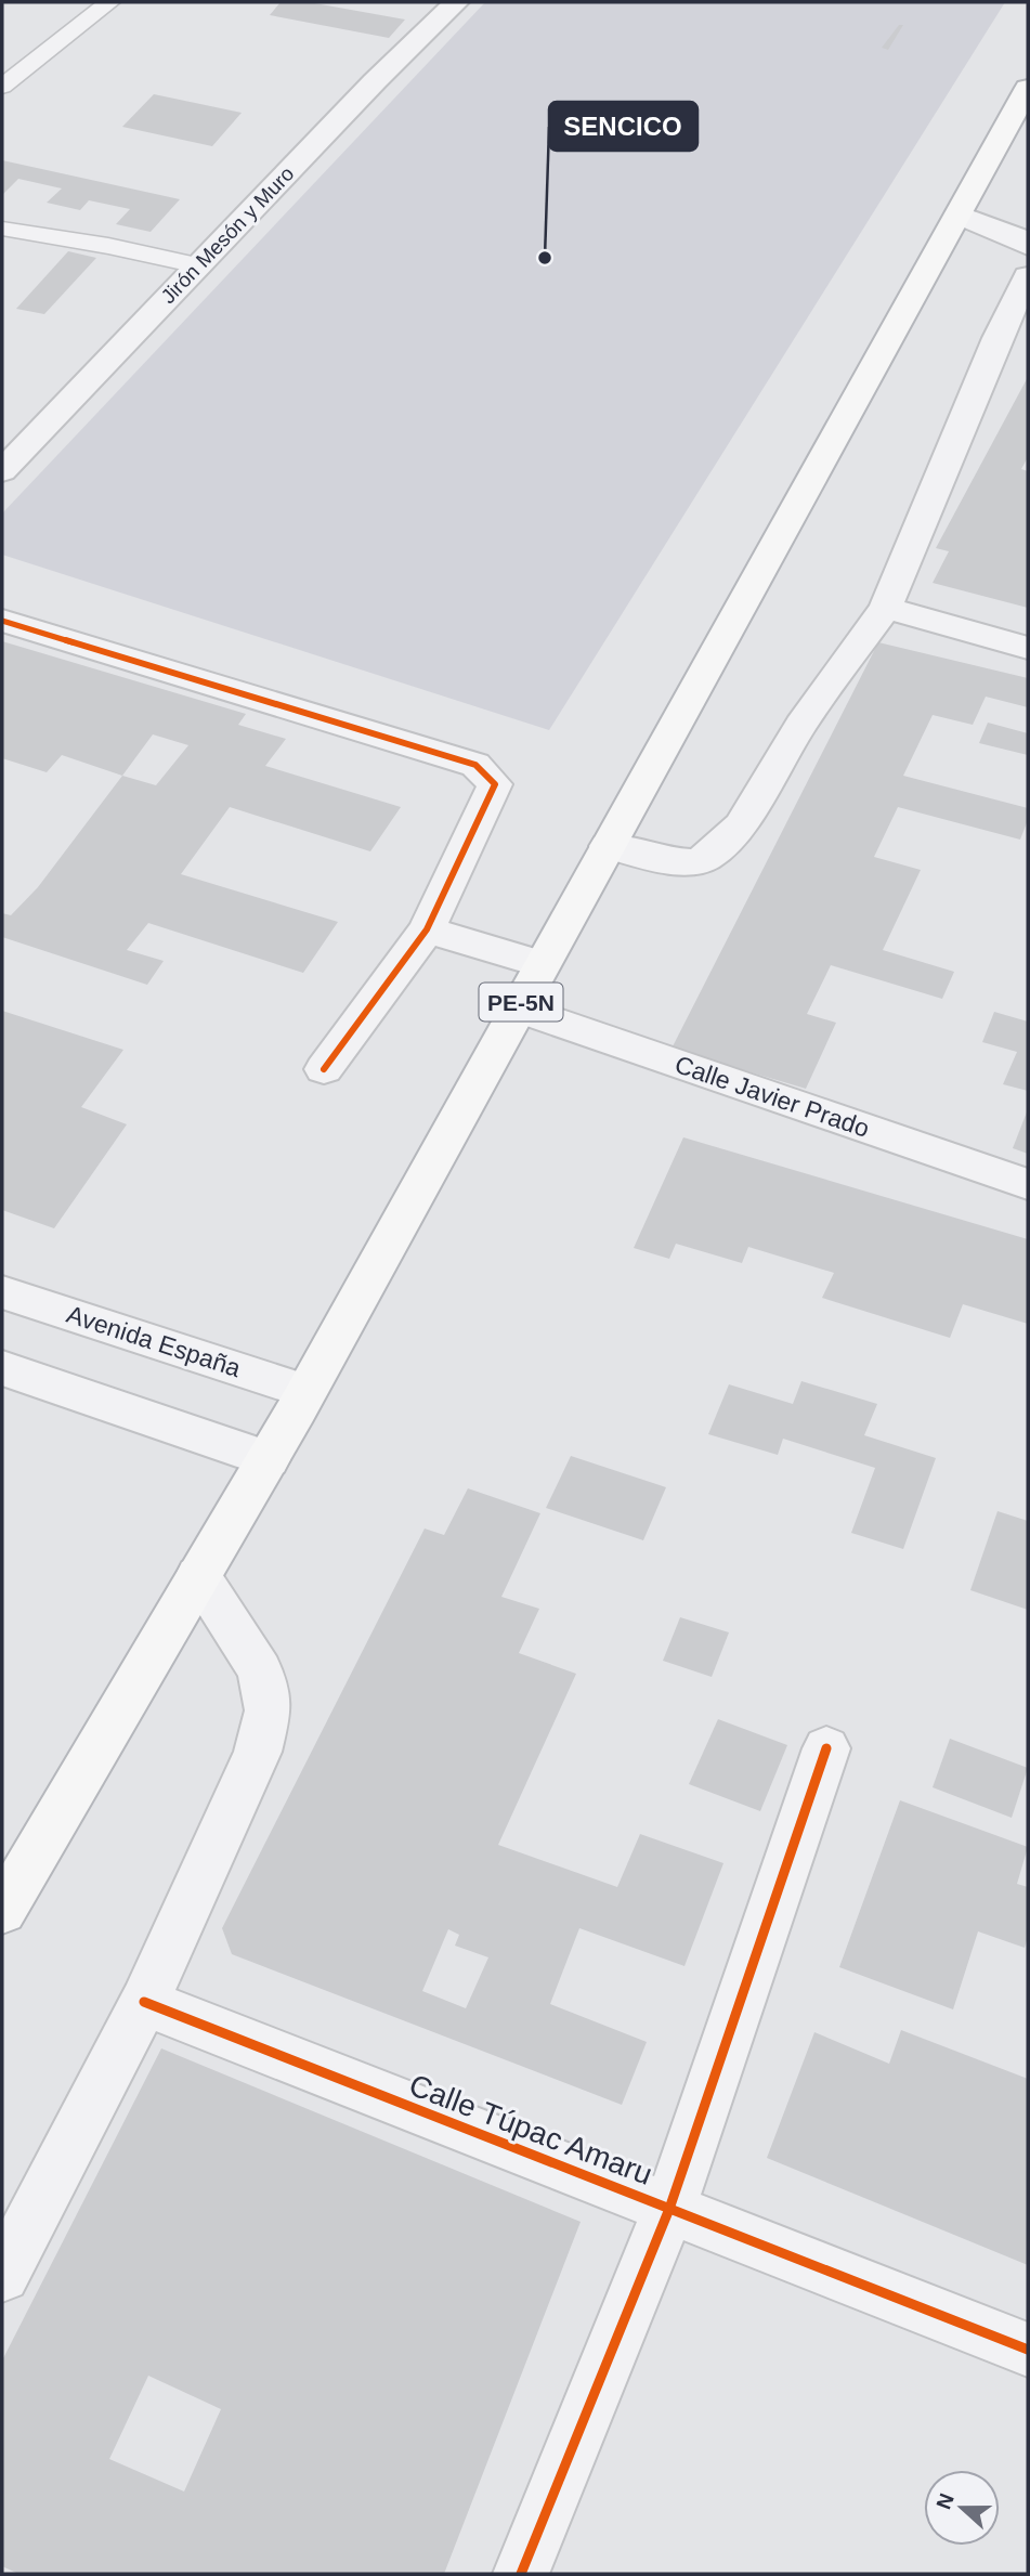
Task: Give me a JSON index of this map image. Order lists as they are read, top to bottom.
{
  "streets": {
    "highway": ["PE-5N"],
    "street": [
      "Jirón Mesón y Muro",
      "Calle Javier Prado",
      "Avenida España",
      "Calle Túpac Amaru"
    ]
  },
  "crossings": [
    ["PE-5N", "Calle Javier Prado"],
    ["PE-5N", "Avenida España"]
  ],
  "places": ["SENCICO"],
  "north": "left"
}
